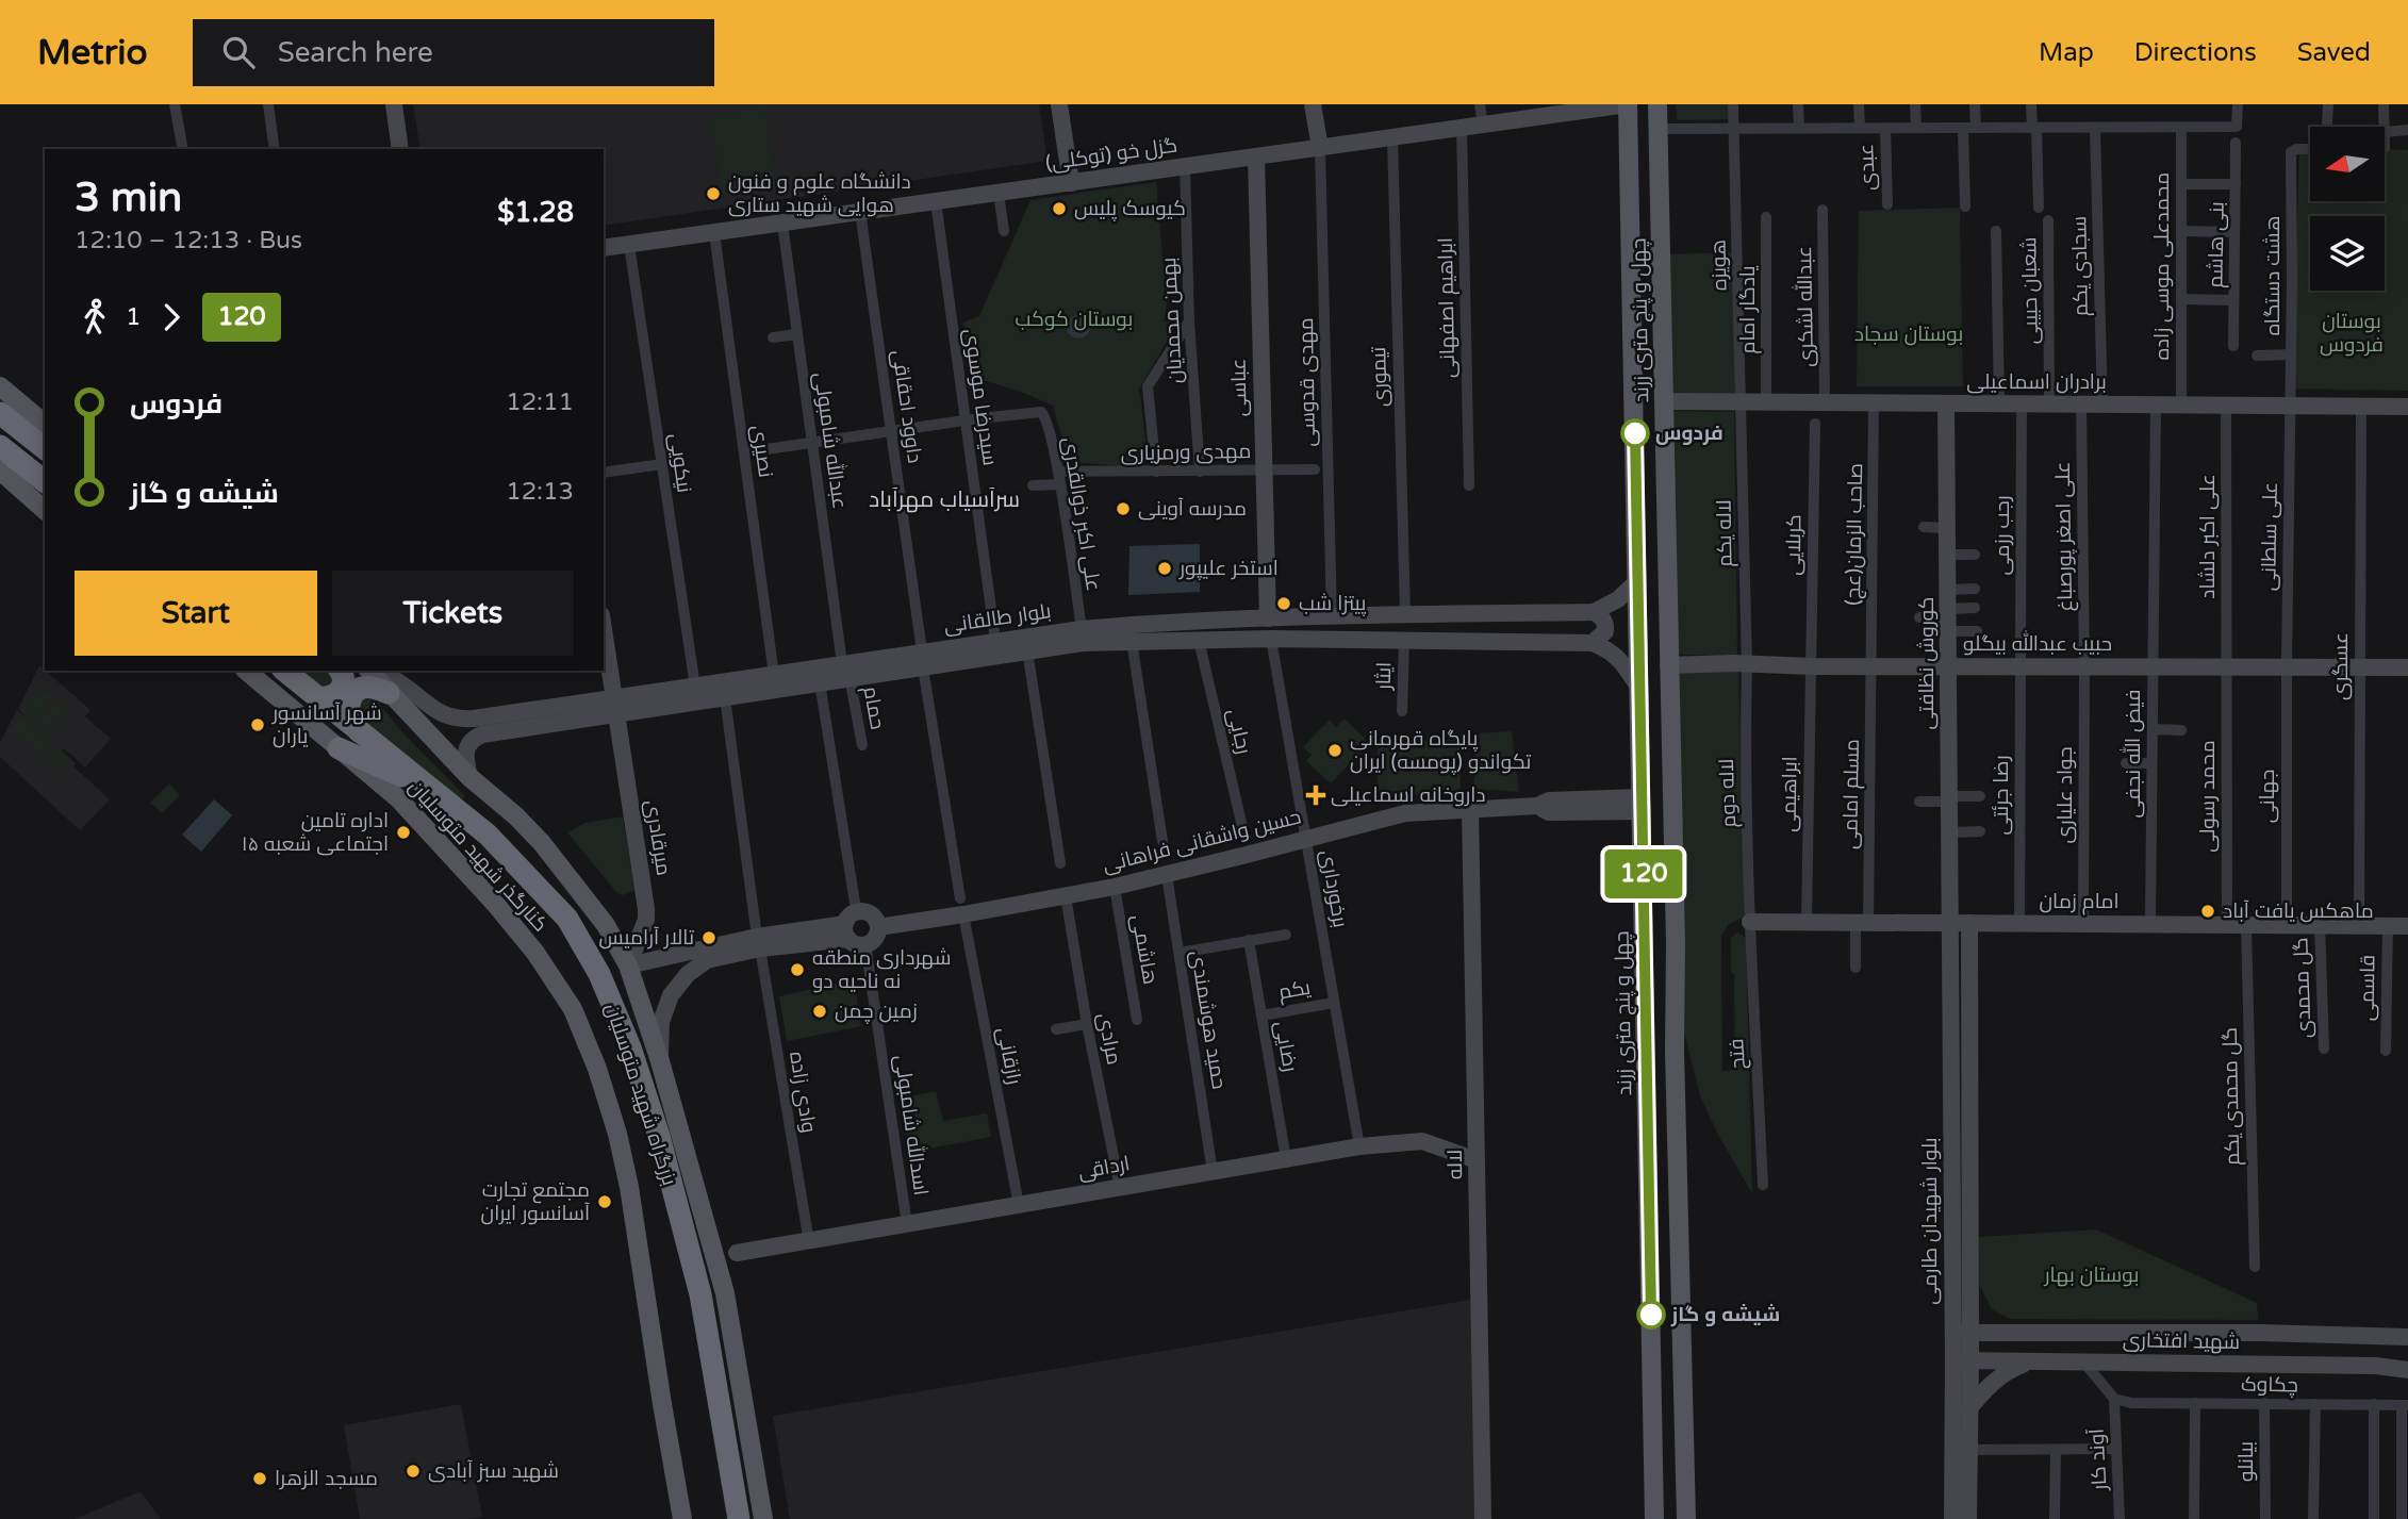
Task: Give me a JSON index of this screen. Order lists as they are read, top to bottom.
{
  "streets": {
    "highway": ["بزرگراه شهید متوسلیان"],
    "main road": ["چهل و پنج متری زرند", "کنارگذر شهید متوسلیان"],
    "street": [
      "گزل خو (توکلی)",
      "عبدی",
      "بنی هاشم",
      "هویزه",
      "سجادی یکم",
      "محمدعلی موسی زاده",
      "هشت دستگاه",
      "شعبان حبیبی",
      "عبدالله لشکری",
      "ابراهیم اصفهانی",
      "یادگار امام",
      "بهمن محمدیان",
      "تیموری",
      "مهدی قدوسی",
      "برادران اسماعیلی",
      "عباسی",
      "سیدرضا موسوی",
      "داوود احقاقی",
      "عبدالله شامبولی",
      "نصیری",
      "مهدی ورمزیاری",
      "نیکویی",
      "علی اکبر ذوالقدری",
      "لاله یکم",
      "صاحب الزمان(عج)",
      "رجب رزمی",
      "علی اصغر پورصباغ",
      "علی اکبر دلشاد",
      "علی سلطانی",
      "کربلایی",
      "بلوار طالقانی",
      "حبیب عبدالله بیگلو",
      "کوروش نظافتی",
      "عسگری",
      "ایثار",
      "حمام",
      "رجایی",
      "فیض الله نجفی",
      "لاله دوم",
      "ابراهیمی",
      "مسلم امامی",
      "رضا جرئتی",
      "جواد علیاری",
      "محمد رسولی",
      "جهانی",
      "میرقادری",
      "حسین واشقانی فراهانی",
      "برخورداری",
      "امام زمان",
      "هاشمی",
      "گل محمدی",
      "قاسمی",
      "یکم",
      "حمید هوشمندی",
      "مرادی",
      "رضایی",
      "فتح",
      "رازقانی",
      "وادی زاده",
      "گل محمدی یکم",
      "اسدالله شامبولی",
      "لاله",
      "ارداقی",
      "بلوار شهیدان طارمی",
      "شهید افتخاری",
      "چکاوک",
      "آوند کار",
      "بیانلو"
    ]
  },
  "crossings": [
    ["گزل خو (توکلی)", "ابراهیم اصفهانی"],
    ["گزل خو (توکلی)", "بهمن محمدیان"],
    ["گزل خو (توکلی)", "چهل و پنج متری زرند"],
    ["گزل خو (توکلی)", "تیموری"],
    ["گزل خو (توکلی)", "مهدی قدوسی"],
    ["گزل خو (توکلی)", "عباسی"],
    ["گزل خو (توکلی)", "سیدرضا موسوی"],
    ["گزل خو (توکلی)", "داوود احقاقی"],
    ["گزل خو (توکلی)", "عبدالله شامبولی"],
    ["گزل خو (توکلی)", "نصیری"],
    ["گزل خو (توکلی)", "نیکویی"],
    ["هویزه", "برادران اسماعیلی"],
    ["هویزه", "لاله یکم"],
    ["سجادی یکم", "برادران اسماعیلی"],
    ["محمدعلی موسی زاده", "برادران اسماعیلی"],
    ["هشت دستگاه", "برادران اسماعیلی"],
    ["هشت دستگاه", "علی سلطانی"],
    ["شعبان حبیبی", "برادران اسماعیلی"],
    ["عبدالله لشکری", "برادران اسماعیلی"],
    ["یادگار امام", "برادران اسماعیلی"],
    ["بهمن محمدیان", "مهدی ورمزیاری"],
    ["چهل و پنج متری زرند", "برادران اسماعیلی"],
    ["چهل و پنج متری زرند", "حبیب عبدالله بیگلو"],
    ["چهل و پنج متری زرند", "حسین واشقانی فراهانی"],
    ["تیموری", "بلوار طالقانی"],
    ["مهدی قدوسی", "بلوار طالقانی"],
    ["برادران اسماعیلی", "لاله یکم"],
    ["برادران اسماعیلی", "صاحب الزمان(عج)"],
    ["برادران اسماعیلی", "رجب رزمی"],
    ["برادران اسماعیلی", "علی اصغر پورصباغ"],
    ["برادران اسماعیلی", "علی اکبر دلشاد"],
    ["برادران اسماعیلی", "علی سلطانی"],
    ["برادران اسماعیلی", "کوروش نظافتی"],
    ["برادران اسماعیلی", "عسگری"],
    ["برادران اسماعیلی", "فیض الله نجفی"],
    ["عباسی", "مهدی ورمزیاری"],
    ["عباسی", "بلوار طالقانی"],
    ["سیدرضا موسوی", "علی اکبر ذوالقدری"],
    ["سیدرضا موسوی", "بلوار طالقانی"],
    ["داوود احقاقی", "بلوار طالقانی"],
    ["داوود احقاقی", "رازقانی"],
    ["عبدالله شامبولی", "بلوار طالقانی"],
    ["عبدالله شامبولی", "حمام"],
    ["نصیری", "بلوار طالقانی"],
    ["مهدی ورمزیاری", "علی اکبر ذوالقدری"],
    ["نیکویی", "بلوار طالقانی"],
    ["علی اکبر ذوالقدری", "بلوار طالقانی"],
    ["لاله یکم", "حبیب عبدالله بیگلو"],
    ["لاله یکم", "لاله دوم"],
    ["صاحب الزمان(عج)", "حبیب عبدالله بیگلو"],
    ["صاحب الزمان(عج)", "مسلم امامی"],
    ["رجب رزمی", "حبیب عبدالله بیگلو"],
    ["رجب رزمی", "رضا جرئتی"],
    ["علی اصغر پورصباغ", "حبیب عبدالله بیگلو"],
    ["علی اصغر پورصباغ", "جواد علیاری"],
    ["علی اکبر دلشاد", "حبیب عبدالله بیگلو"],
    ["علی اکبر دلشاد", "محمد رسولی"],
    ["علی سلطانی", "حبیب عبدالله بیگلو"],
    ["علی سلطانی", "جهانی"],
    ["کربلایی", "حبیب عبدالله بیگلو"],
    ["کربلایی", "ابراهیمی"],
    ["بلوار طالقانی", "ایثار"],
    ["بلوار طالقانی", "حمام"],
    ["بلوار طالقانی", "رجایی"],
    ["بلوار طالقانی", "میرقادری"],
    ["بلوار طالقانی", "برخورداری"],
    ["بلوار طالقانی", "رازقانی"],
    ["بلوار طالقانی", "وادی زاده"],
    ["حبیب عبدالله بیگلو", "کوروش نظافتی"],
    ["حبیب عبدالله بیگلو", "عسگری"],
    ["حبیب عبدالله بیگلو", "فیض الله نجفی"],
    ["حبیب عبدالله بیگلو", "لاله دوم"],
    ["حبیب عبدالله بیگلو", "ابراهیمی"],
    ["حبیب عبدالله بیگلو", "مسلم امامی"],
    ["حبیب عبدالله بیگلو", "رضا جرئتی"],
    ["حبیب عبدالله بیگلو", "جواد علیاری"],
    ["حبیب عبدالله بیگلو", "محمد رسولی"],
    ["حبیب عبدالله بیگلو", "جهانی"],
    ["کوروش نظافتی", "امام زمان"],
    ["کوروش نظافتی", "بلوار شهیدان طارمی"],
    ["عسگری", "امام زمان"],
    ["فیض الله نجفی", "امام زمان"],
    ["لاله دوم", "امام زمان"],
    ["لاله دوم", "فتح"],
    ["ابراهیمی", "امام زمان"],
    ["مسلم امامی", "امام زمان"],
    ["رضا جرئتی", "امام زمان"],
    ["جواد علیاری", "امام زمان"],
    ["محمد رسولی", "امام زمان"],
    ["جهانی", "امام زمان"],
    ["حسین واشقانی فراهانی", "برخورداری"],
    ["حسین واشقانی فراهانی", "هاشمی"],
    ["حسین واشقانی فراهانی", "حمید هوشمندی"],
    ["حسین واشقانی فراهانی", "مرادی"],
    ["حسین واشقانی فراهانی", "رازقانی"],
    ["حسین واشقانی فراهانی", "اسدالله شامبولی"],
    ["حسین واشقانی فراهانی", "لاله"],
    ["برخورداری", "یکم"],
    ["برخورداری", "ارداقی"],
    ["امام زمان", "گل محمدی"],
    ["امام زمان", "قاسمی"],
    ["امام زمان", "فتح"],
    ["امام زمان", "گل محمدی یکم"],
    ["امام زمان", "بلوار شهیدان طارمی"],
    ["یکم", "رضایی"],
    ["حمید هوشمندی", "ارداقی"],
    ["مرادی", "ارداقی"],
    ["رضایی", "ارداقی"],
    ["رازقانی", "ارداقی"],
    ["وادی زاده", "ارداقی"],
    ["اسدالله شامبولی", "ارداقی"],
    ["لاله", "ارداقی"],
    ["بلوار شهیدان طارمی", "شهید افتخاری"],
    ["چکاوک", "آوند کار"],
    ["چکاوک", "بیانلو"]
  ],
  "districts": ["سرآسیاب مهرآباد"],
  "parks": [
    "بوستان کوکب",
    "بوستان فردوس",
    "بوستان سجاد",
    "بوستان بهار"
  ],
  "places": {
    "other": [
      "دانشگاه علوم و فنون هوایی شهید ستاری",
      "کیوسک پلیس",
      "فردوس",
      "مدرسه آوینی",
      "استخر علیپور",
      "پیتزا شب",
      "شهر آسانسور یاران",
      "پایگاه قهرمانی تکواندو (پومسه) ایران",
      "اداره تامین اجتماعی شعبه ۱۵",
      "ماهکس یافت آباد",
      "تالار آرامیس",
      "شهرداری منطقه نه ناحیه دو",
      "زمین چمن",
      "مجتمع تجارت آسانسور ایران",
      "شیشه و گاز",
      "شهید سبز آبادی",
      "مسجد الزهرا"
    ],
    "health": ["داروخانه اسماعیلی"]
  },
  "lines": ["bus line 120"],
  "north": "left",
  "page": {
    "header": "Metrio",
    "search": "Search here",
    "nav": ["Map", "Directions", "Saved"],
    "on_map": "120",
    "heading": ["3 min", "12:10 – 12:13 · Bus", "$1.28"],
    "legs": ["1", "120"],
    "list": [
      {
        "name": "فردوس",
        "value": "12:11"
      },
      {
        "name": "شیشه و گاز",
        "value": "12:13"
      }
    ],
    "buttons": ["Start", "Tickets"]
  }
}
